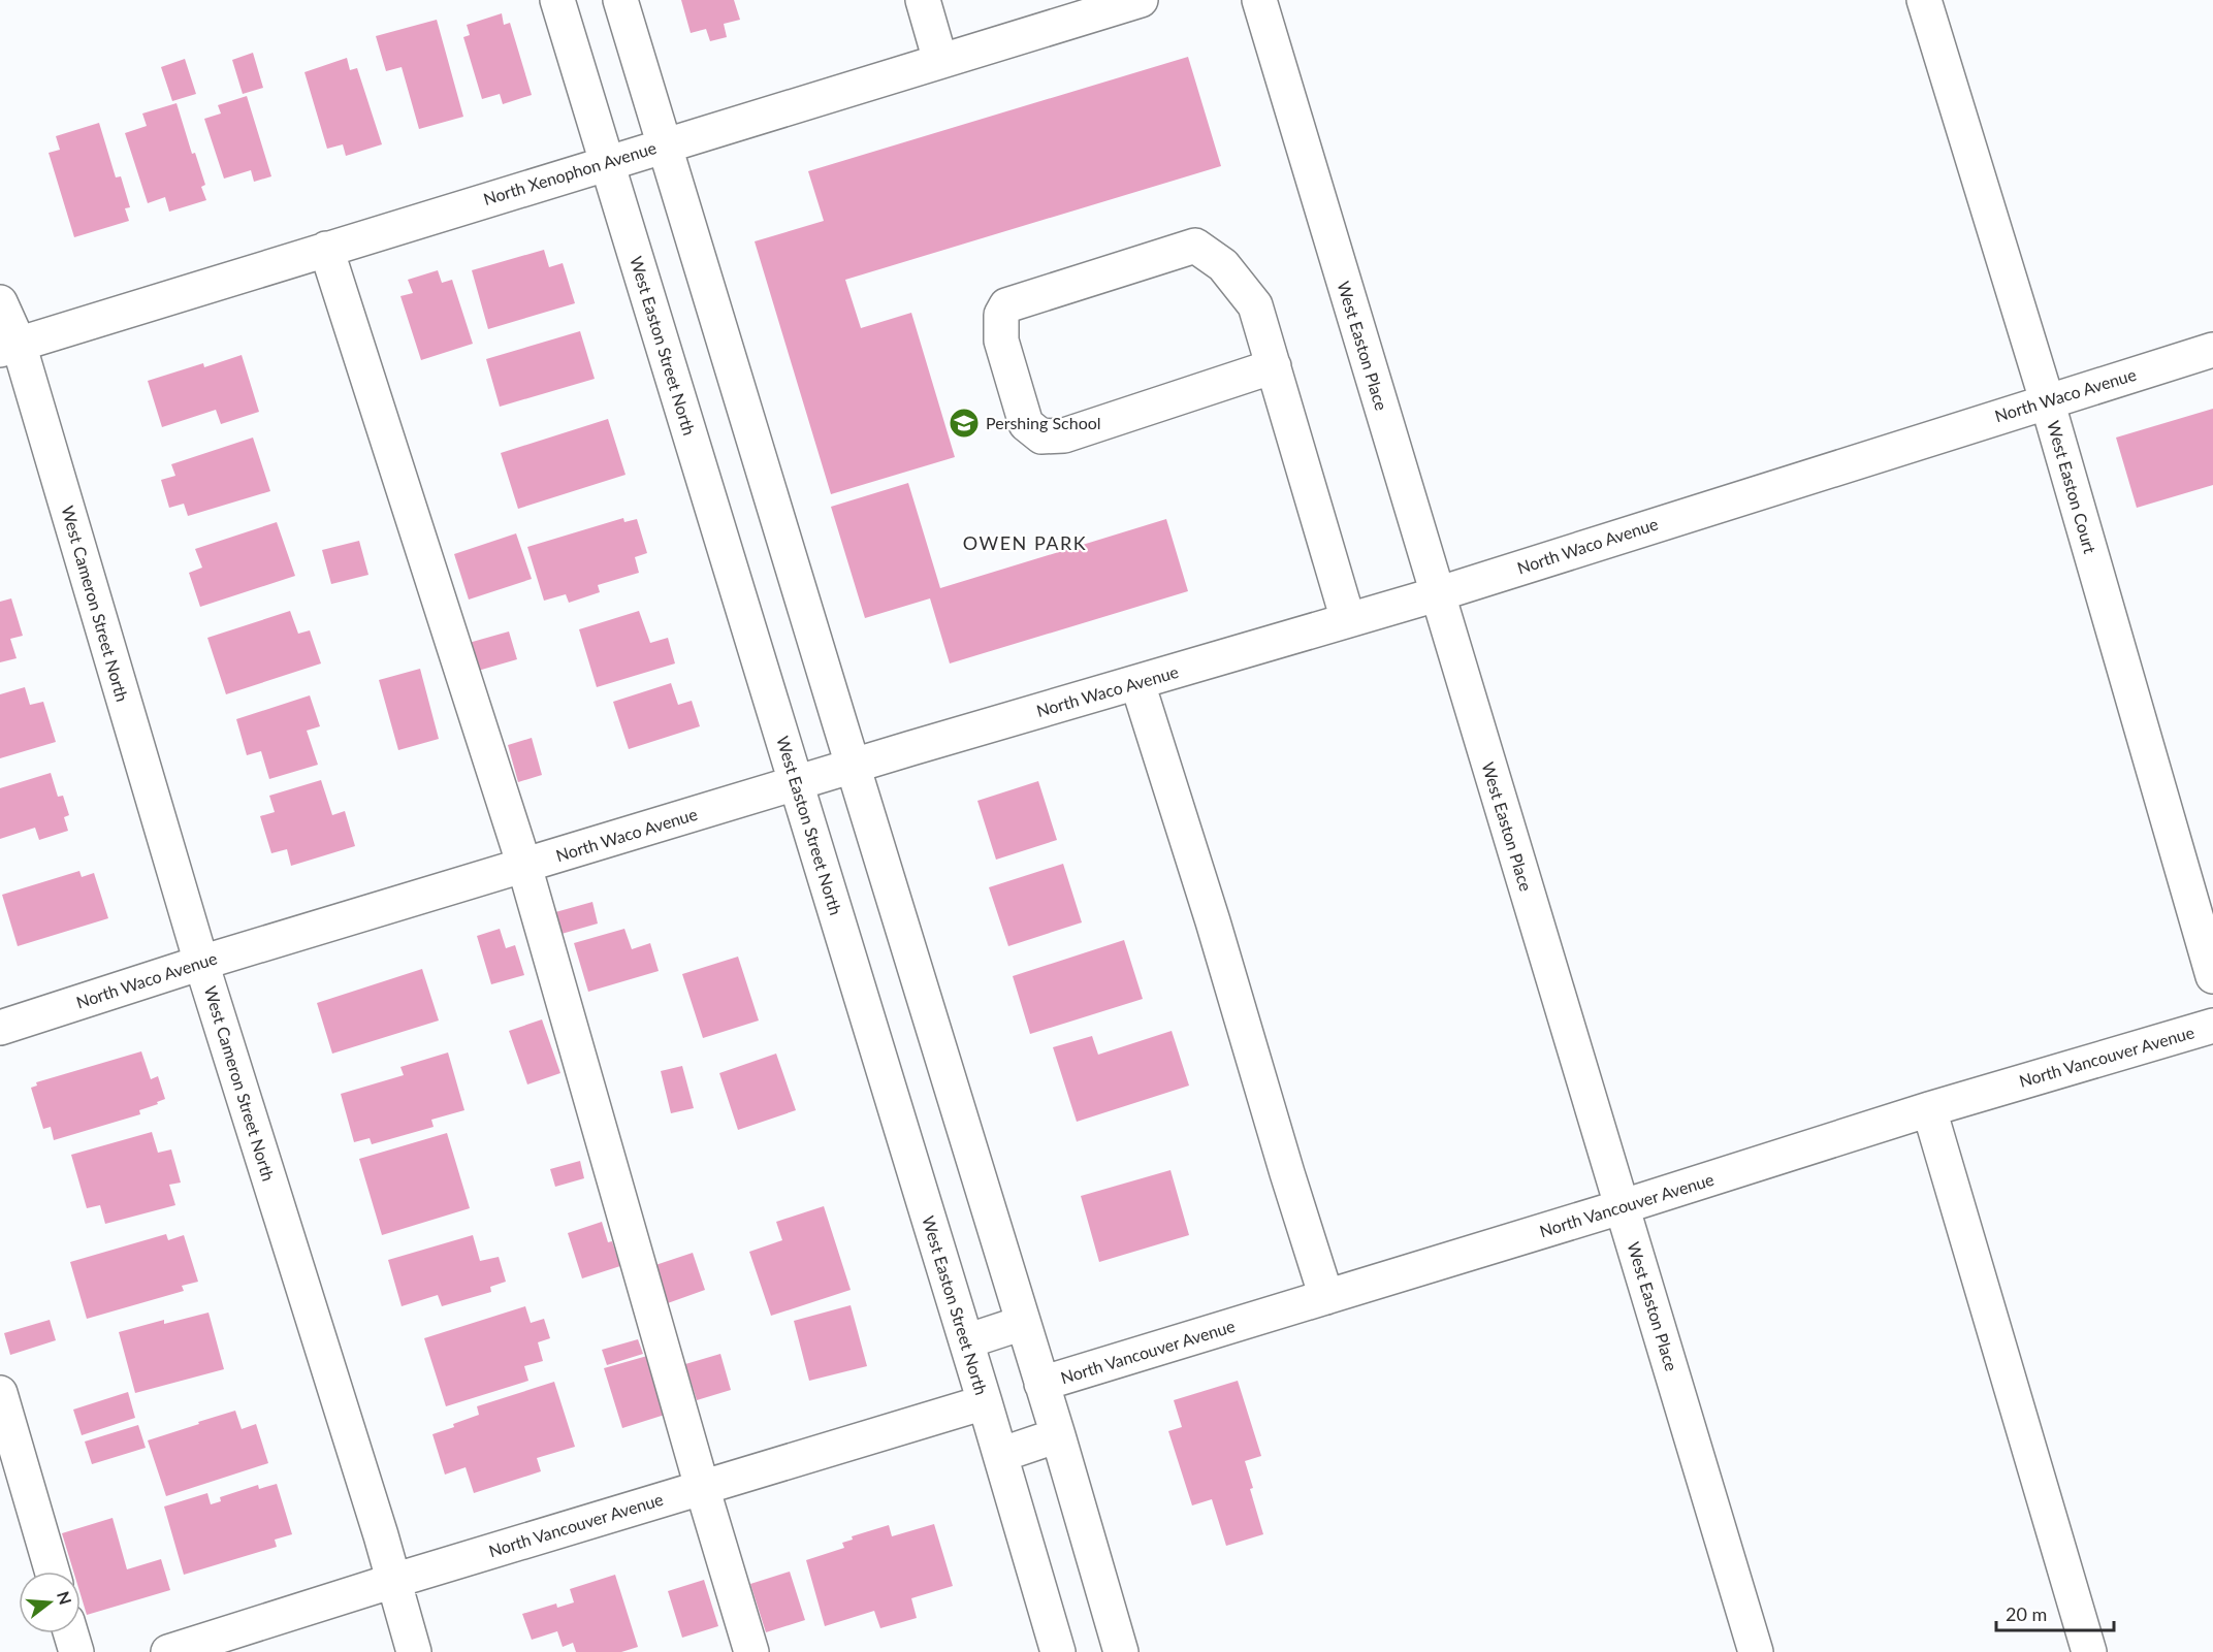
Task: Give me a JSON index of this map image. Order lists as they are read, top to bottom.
{
  "streets": {
    "street": [
      "North Xenophon Avenue",
      "West Easton Street North",
      "West Easton Place",
      "North Waco Avenue",
      "West Easton Court",
      "West Cameron Street North",
      "North Vancouver Avenue"
    ]
  },
  "crossings": [
    ["North Xenophon Avenue", "West Easton Street North"],
    ["North Xenophon Avenue", "West Cameron Street North"],
    ["West Easton Street North", "North Waco Avenue"],
    ["West Easton Street North", "North Vancouver Avenue"],
    ["West Easton Place", "North Waco Avenue"],
    ["West Easton Place", "North Vancouver Avenue"],
    ["North Waco Avenue", "West Easton Court"],
    ["North Waco Avenue", "West Cameron Street North"],
    ["West Cameron Street North", "North Vancouver Avenue"]
  ],
  "districts": ["OWEN PARK"],
  "places": {
    "school or university": ["Pershing School"]
  },
  "scale_bar": "20 m",
  "north": "right"
}
